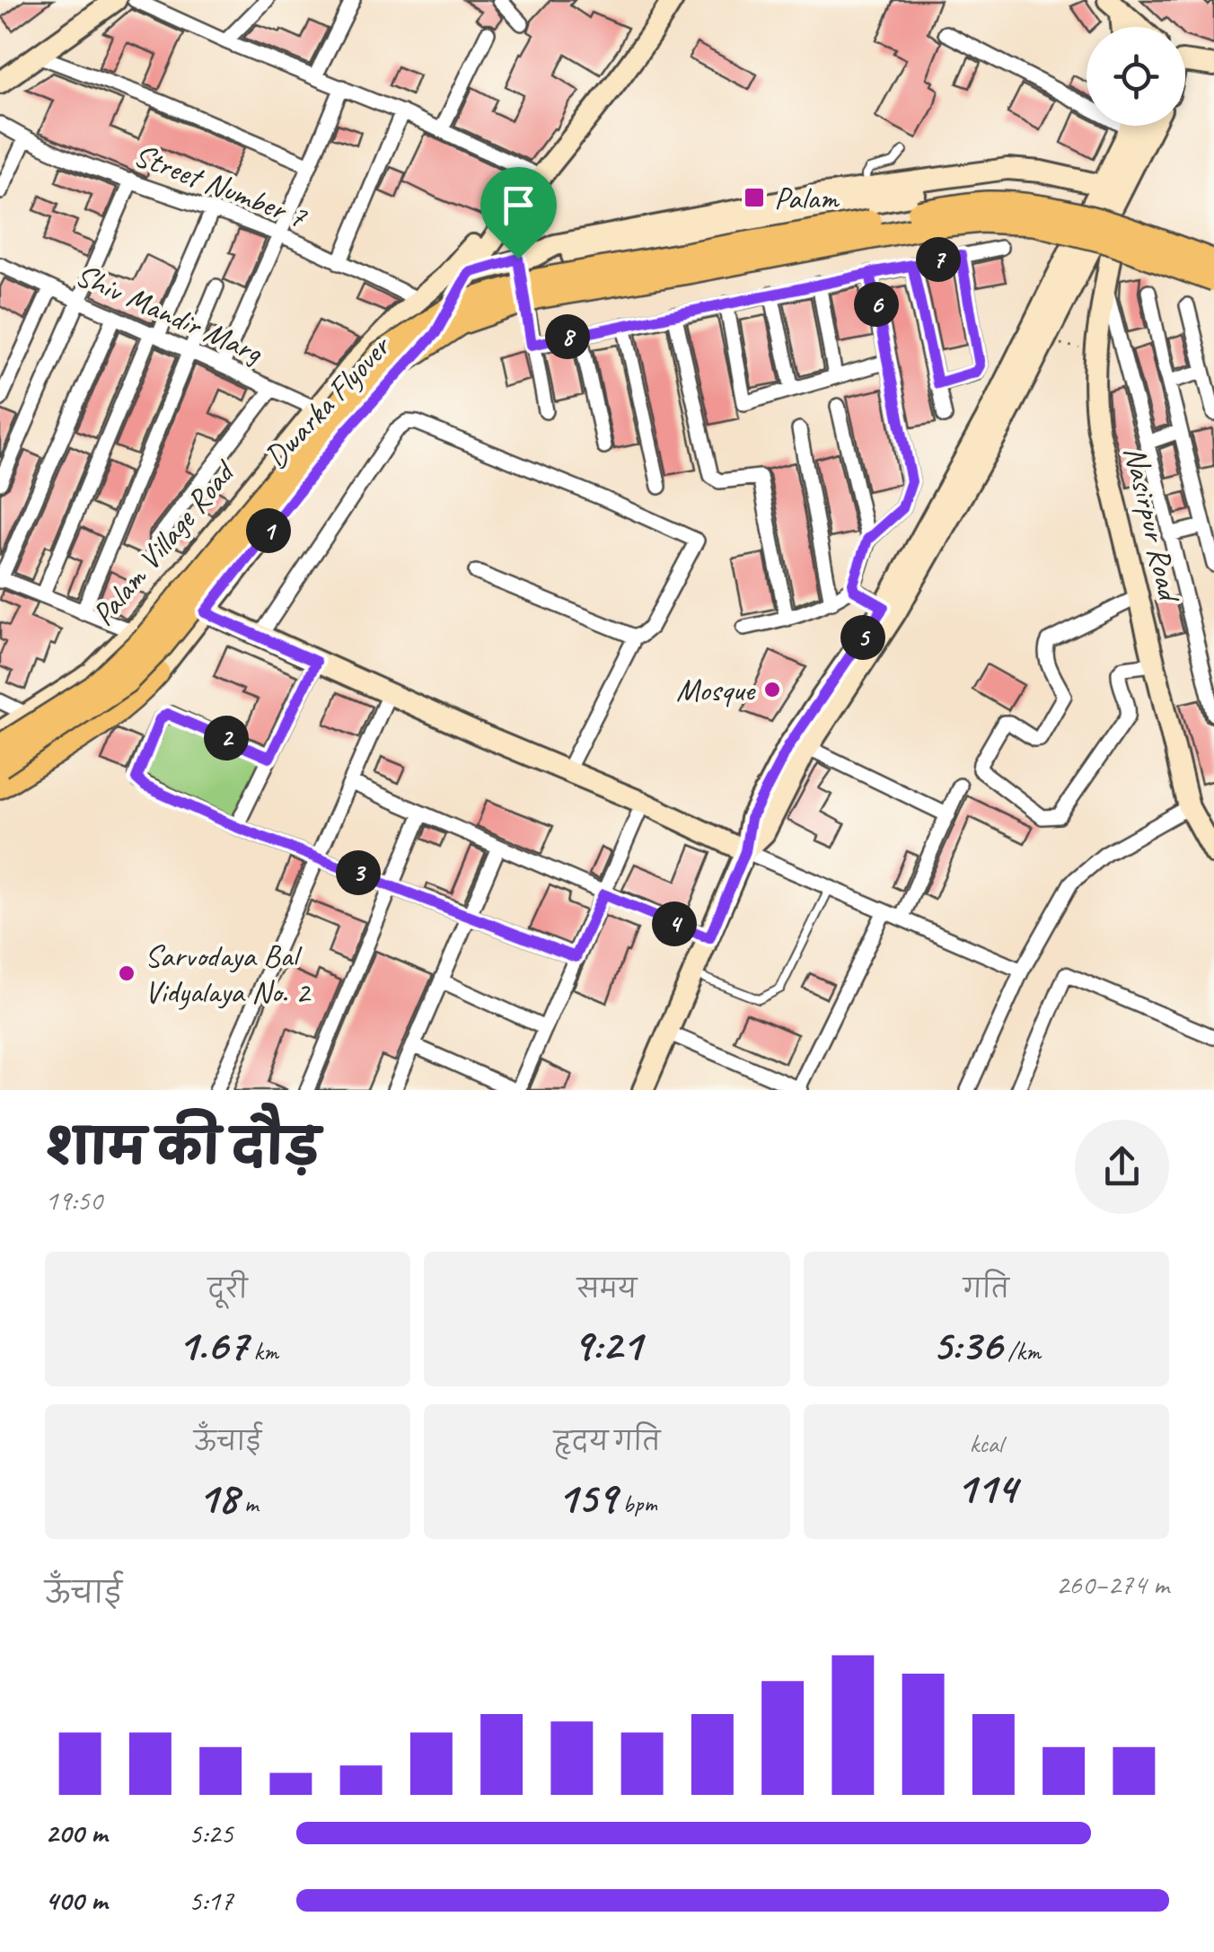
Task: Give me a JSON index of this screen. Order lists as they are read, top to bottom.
{
  "streets": {
    "main road": ["Dwarka Flyover"],
    "street": [
      "Street Number 7",
      "Shiv Mandir Marg",
      "Nasirpur Road",
      "Palam Village Road"
    ]
  },
  "crossings": [
    ["Street Number 7", "Palam Village Road"],
    ["Shiv Mandir Marg", "Palam Village Road"]
  ],
  "places": {
    "transit": ["Palam"],
    "other": ["Mosque", "Sarvodaya Bal Vidyalaya No. 2"]
  },
  "page": {
    "pins": [
      "7",
      "6",
      "8",
      "1",
      "5",
      "2",
      "3",
      "4"
    ],
    "heading": ["शाम की दौड़", "19:50"],
    "stats": [
      ["दूरी", "1.67 km"],
      ["समय", "9:21"],
      ["गति", "5:36 /km"],
      ["ऊँचाई", "18 m"],
      ["हृदय गति", "159 bpm"],
      ["kcal", "114"]
    ],
    "chart": ["ऊँचाई", "260–274 m"],
    "list": [
      {
        "name": "200 m",
        "note": "5:25"
      },
      {
        "name": "400 m",
        "note": "5:17"
      }
    ]
  }
}
